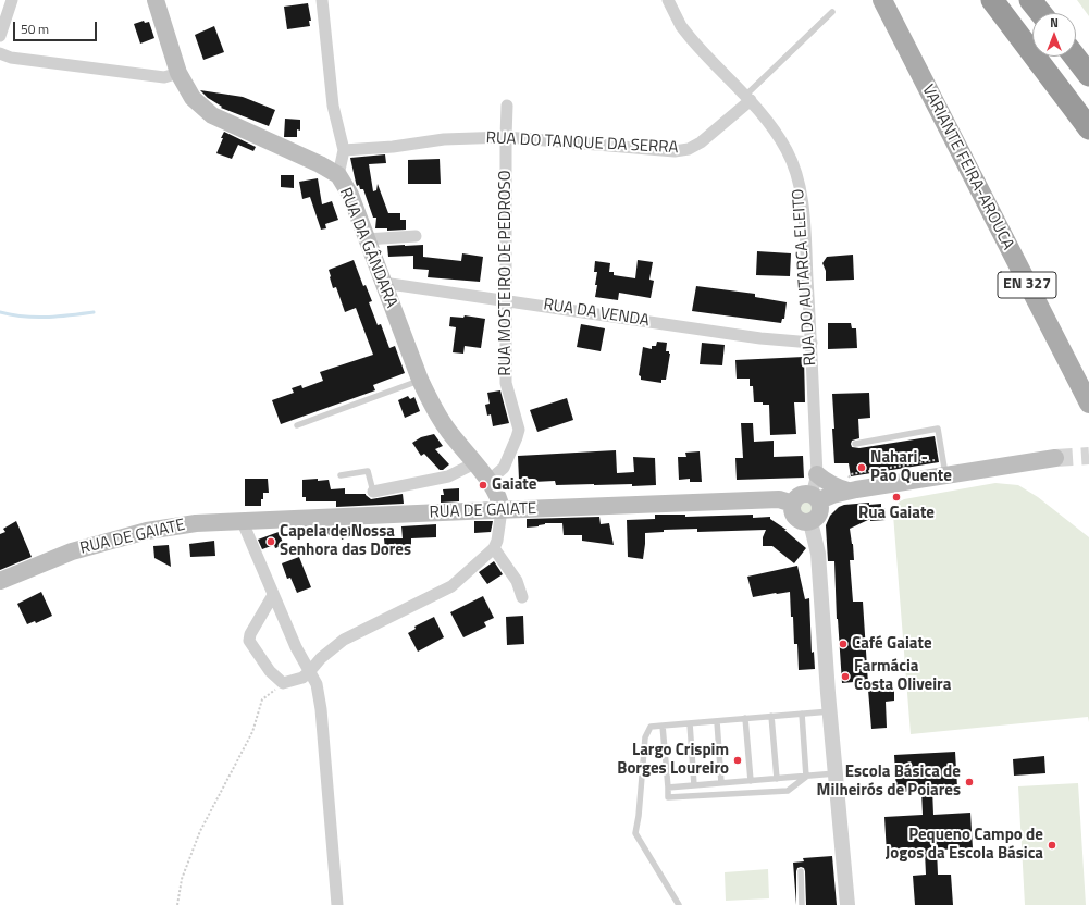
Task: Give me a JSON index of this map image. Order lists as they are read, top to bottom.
{
  "streets": {
    "main road": [
      "VARIANTE FEIRA-AROUCA",
      "RUA DA GÂNDARA",
      "EN 327",
      "RUA DE GAIATE"
    ],
    "street": [
      "RUA DO TANQUE DA SERRA",
      "RUA MOSTEIRO DE PEDROSO",
      "RUA DO AUTARCA ELEITO",
      "RUA DA VENDA"
    ]
  },
  "crossings": [
    ["RUA DO TANQUE DA SERRA", "RUA MOSTEIRO DE PEDROSO"],
    ["RUA DO TANQUE DA SERRA", "RUA DO AUTARCA ELEITO"],
    ["RUA DA GÂNDARA", "RUA MOSTEIRO DE PEDROSO"],
    ["RUA DA GÂNDARA", "RUA DA VENDA"],
    ["RUA DA GÂNDARA", "RUA DE GAIATE"],
    ["RUA MOSTEIRO DE PEDROSO", "RUA DA VENDA"],
    ["RUA DO AUTARCA ELEITO", "RUA DA VENDA"],
    ["RUA DO AUTARCA ELEITO", "RUA DE GAIATE"]
  ],
  "places": [
    "Nahari - Pão Quente",
    "Gaiate",
    "Rua Gaiate",
    "Capela de Nossa Senhora das Dores",
    "Café Gaiate",
    "Farmácia Costa Oliveira",
    "Largo Crispim Borges Loureiro",
    "Escola Básica de Milheirós de Poiares",
    "Pequeno Campo de Jogos da Escola Básica"
  ],
  "scale_bar": "50 m",
  "north": "top"
}
